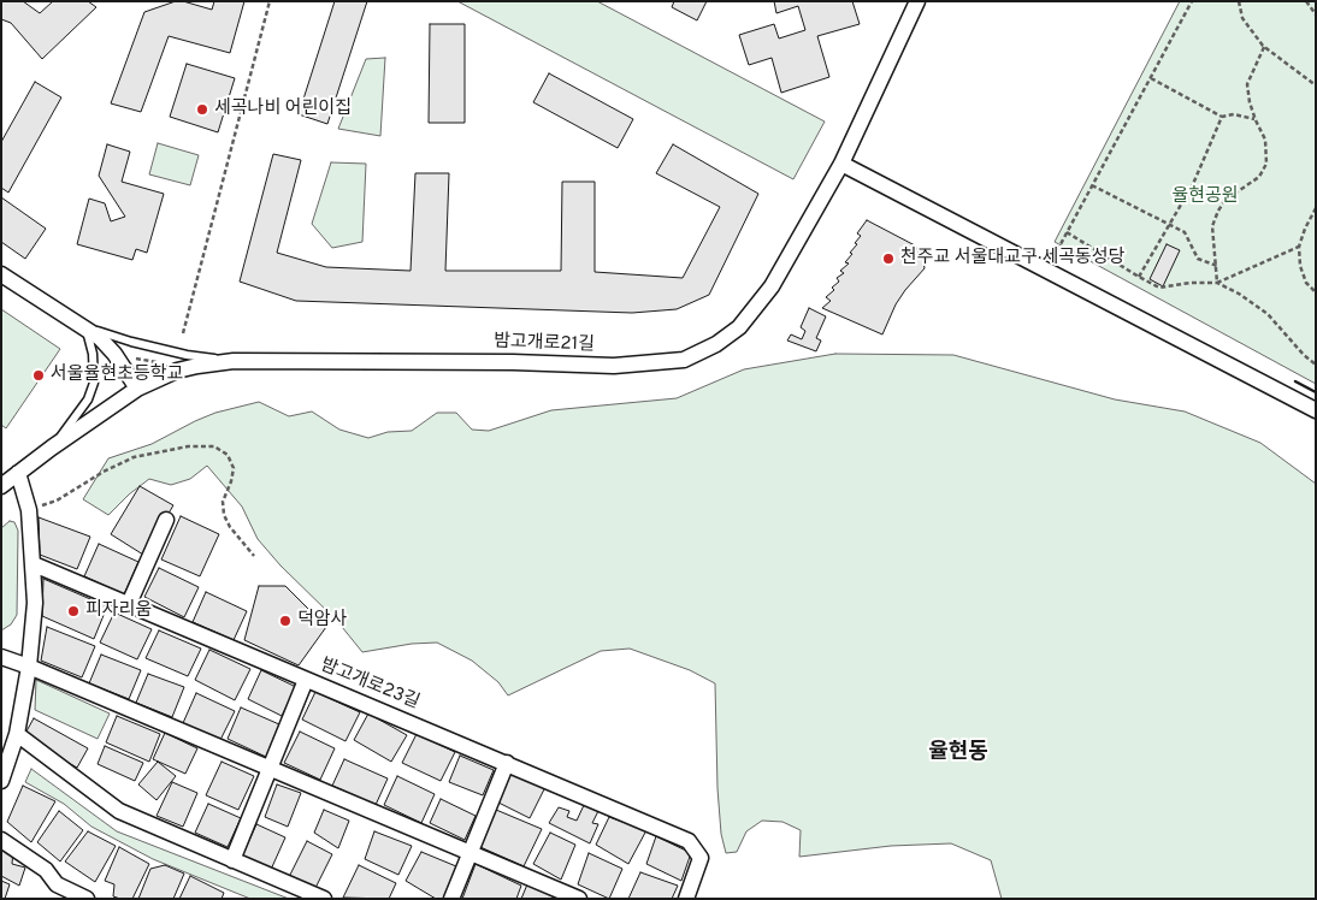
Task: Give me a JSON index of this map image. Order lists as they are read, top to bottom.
{
  "streets": {
    "street": ["밤고개로21길", "밤고개로23길"]
  },
  "districts": ["율현동"],
  "parks": ["율현공원"],
  "places": [
    "세곡나비 어린이집",
    "천주교 서울대교구 세곡동성당",
    "서울율현초등학교",
    "피자리움",
    "덕암사"
  ]
}
